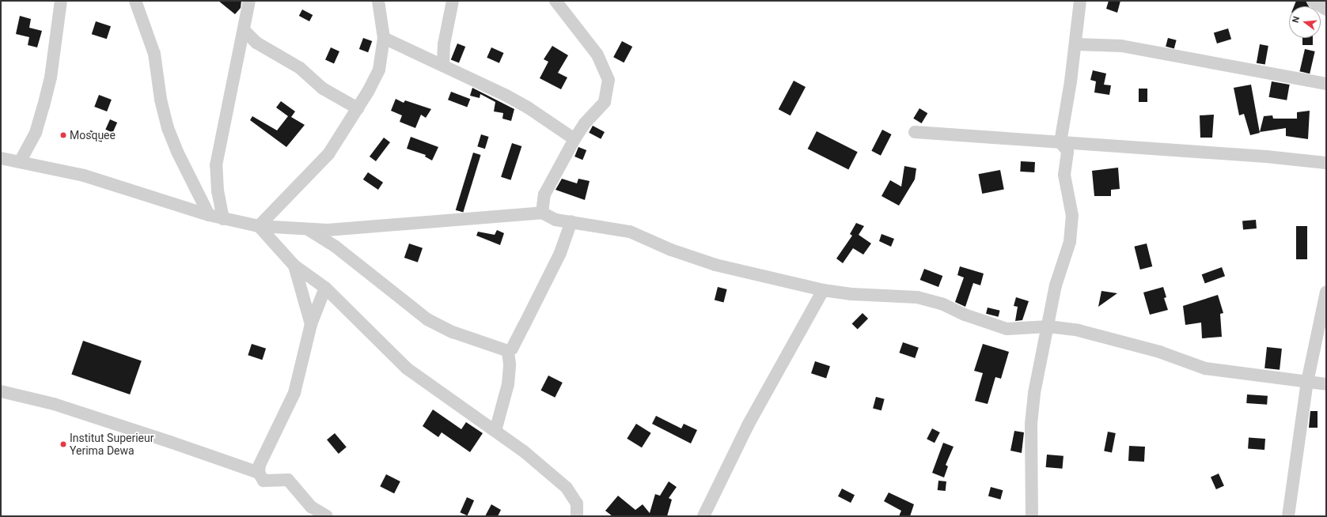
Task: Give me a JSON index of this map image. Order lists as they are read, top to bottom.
{
  "places": ["Mosquee", "Institut Superieur Yerima Dewa"],
  "north": "left"
}
